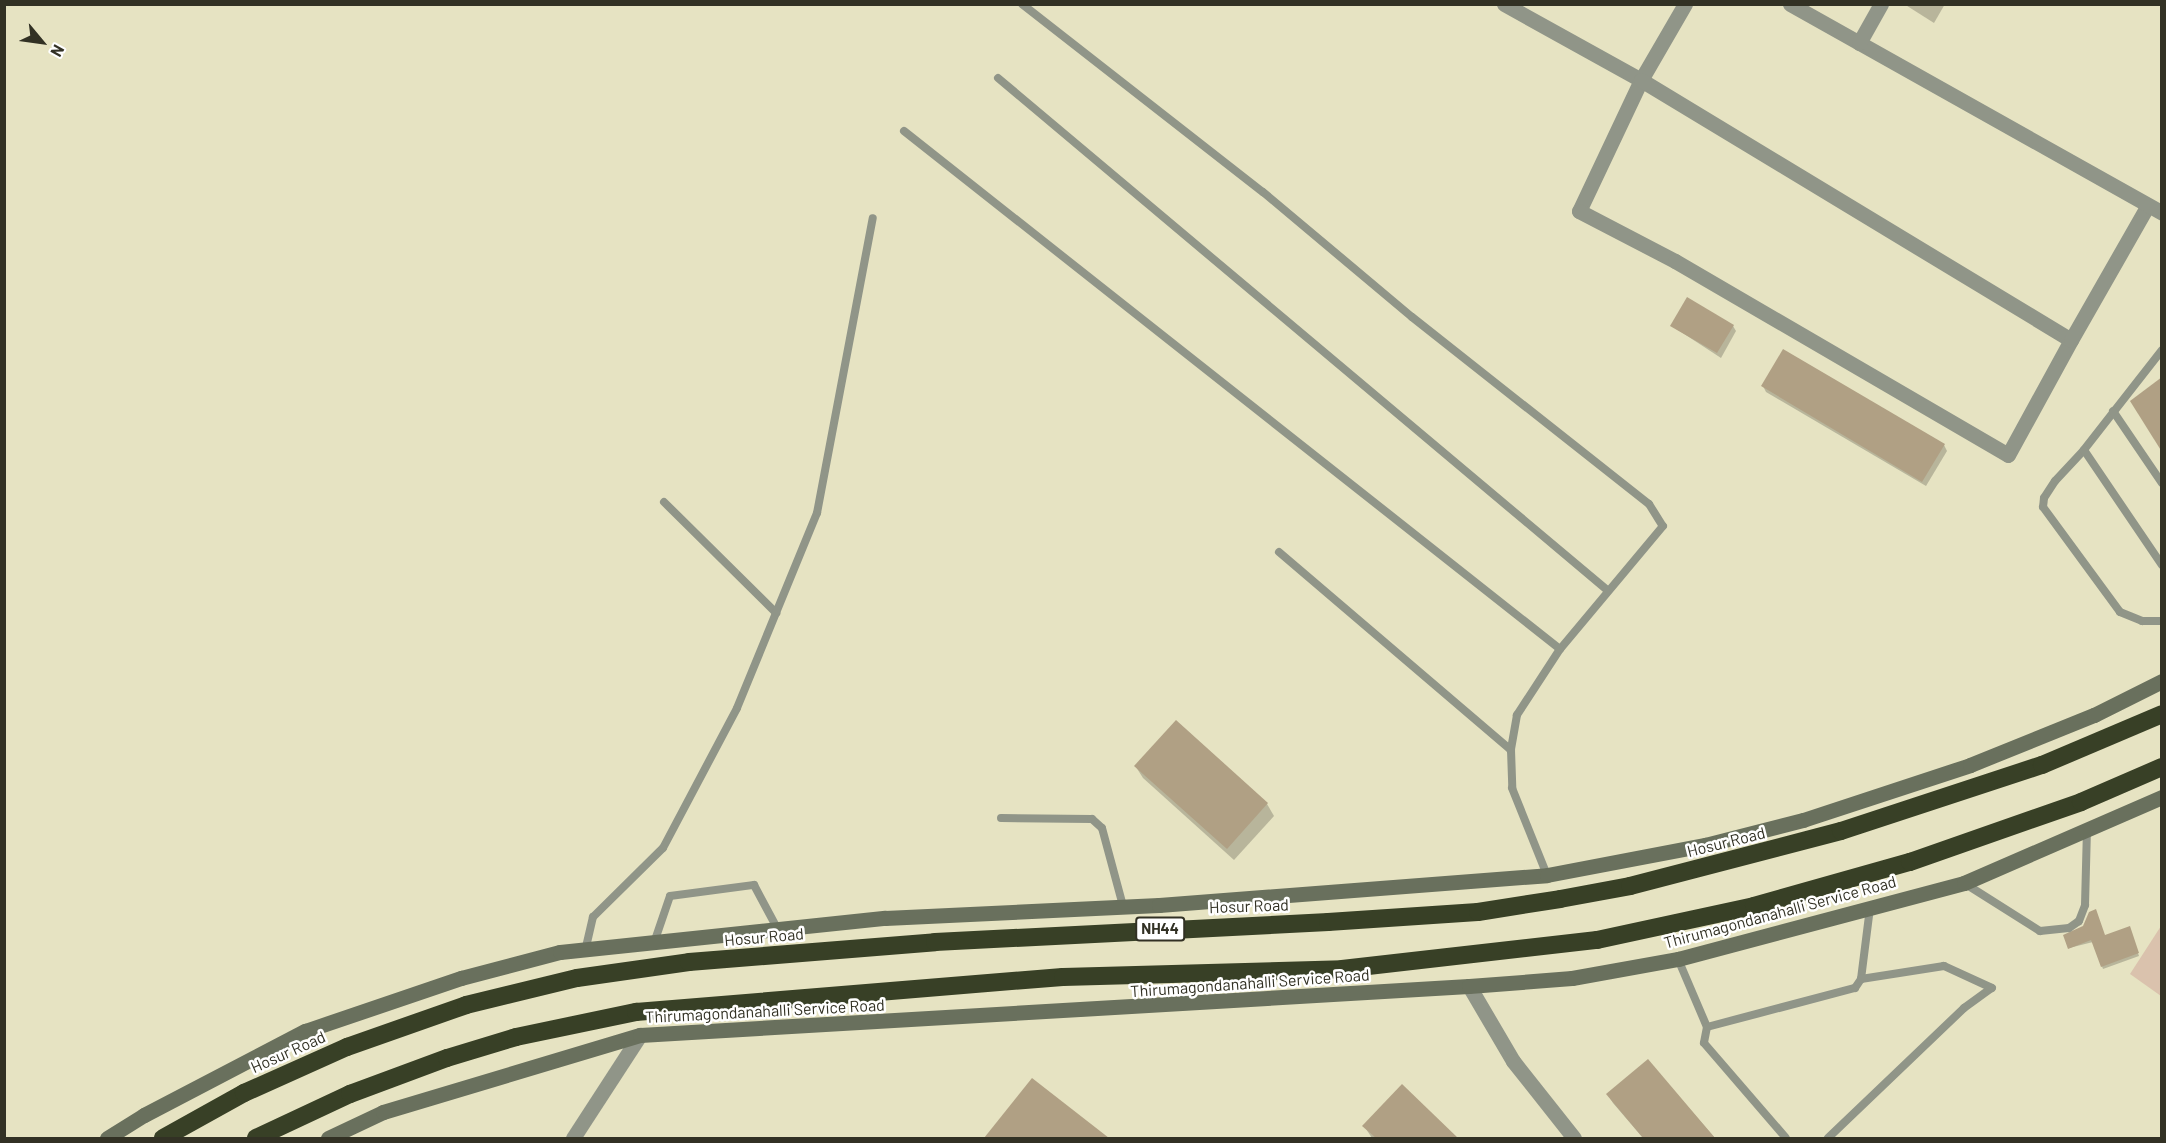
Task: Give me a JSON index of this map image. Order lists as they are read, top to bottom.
{
  "streets": {
    "highway": ["Hosur Road", "NH44"],
    "street": ["Thirumagondanahalli Service Road"]
  },
  "north": "bottom right"
}
